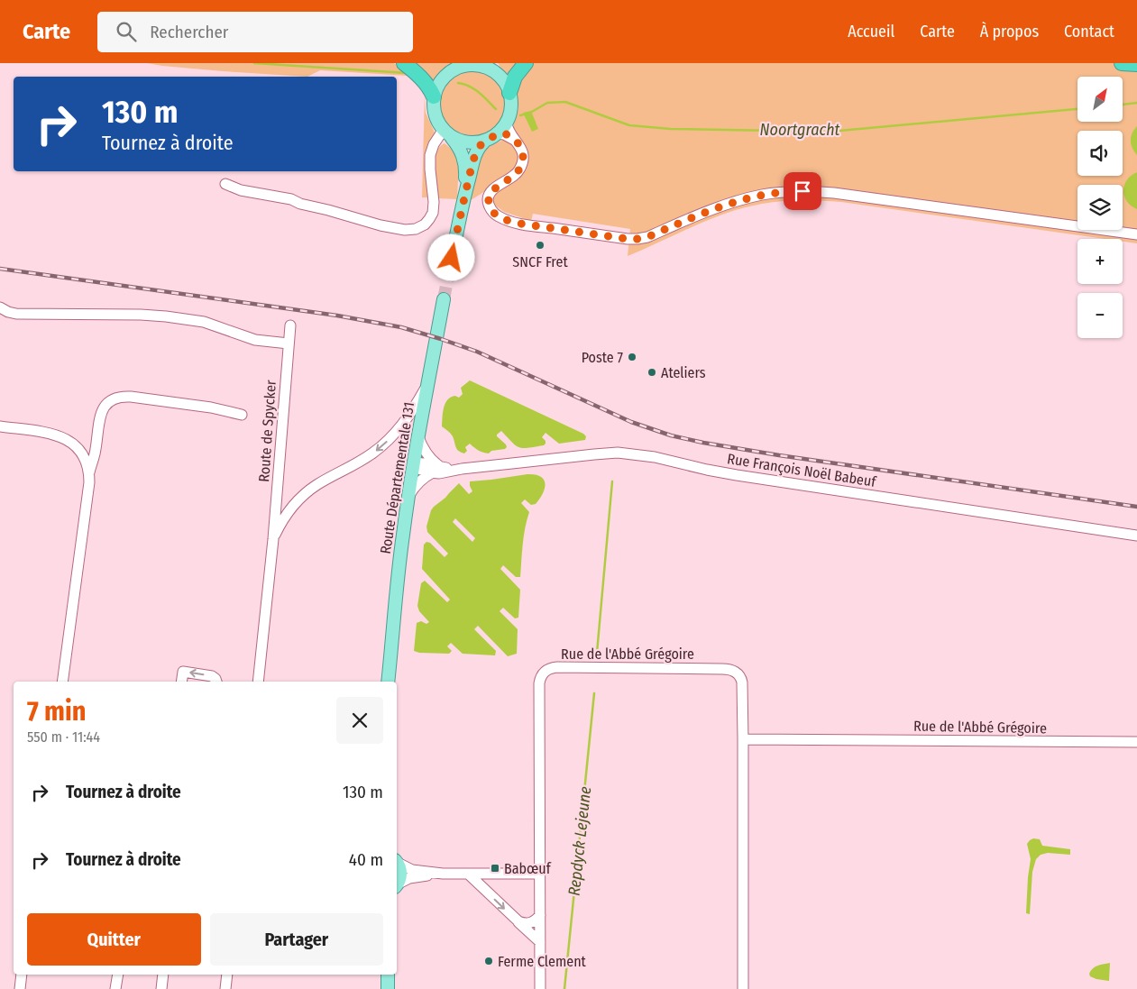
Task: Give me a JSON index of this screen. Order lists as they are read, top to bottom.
{
  "streets": {
    "main road": ["Route Départementale 131"],
    "street": ["Route de Spycker", "Rue François Noël Babeuf", "Rue de l'Abbé Grégoire"]
  },
  "crossings": [
    ["Route de Spycker", "Route Départementale 131"],
    ["Rue François Noël Babeuf", "Route Départementale 131"]
  ],
  "one_way": ["Route de Spycker"],
  "water": ["Noortgracht", "Repdyck Lejeune"],
  "places": {
    "other": [
      "SNCF Fret",
      "Poste 7",
      "Ateliers",
      "Ferme Clement"
    ],
    "transit": ["Babœuf"]
  },
  "north": "top right",
  "page": {
    "header": "Carte",
    "search": "Rechercher",
    "nav": [
      "Accueil",
      "Carte",
      "À propos",
      "Contact"
    ],
    "map_buttons": ["+", "−"],
    "turn": ["130 m", "Tournez à droite"],
    "heading": ["7 min", "550 m · 11:44"],
    "list": [
      {
        "name": "Tournez à droite",
        "value": "130 m"
      },
      {
        "name": "Tournez à droite",
        "value": "40 m"
      }
    ],
    "buttons": ["Quitter", "Partager"]
  }
}
